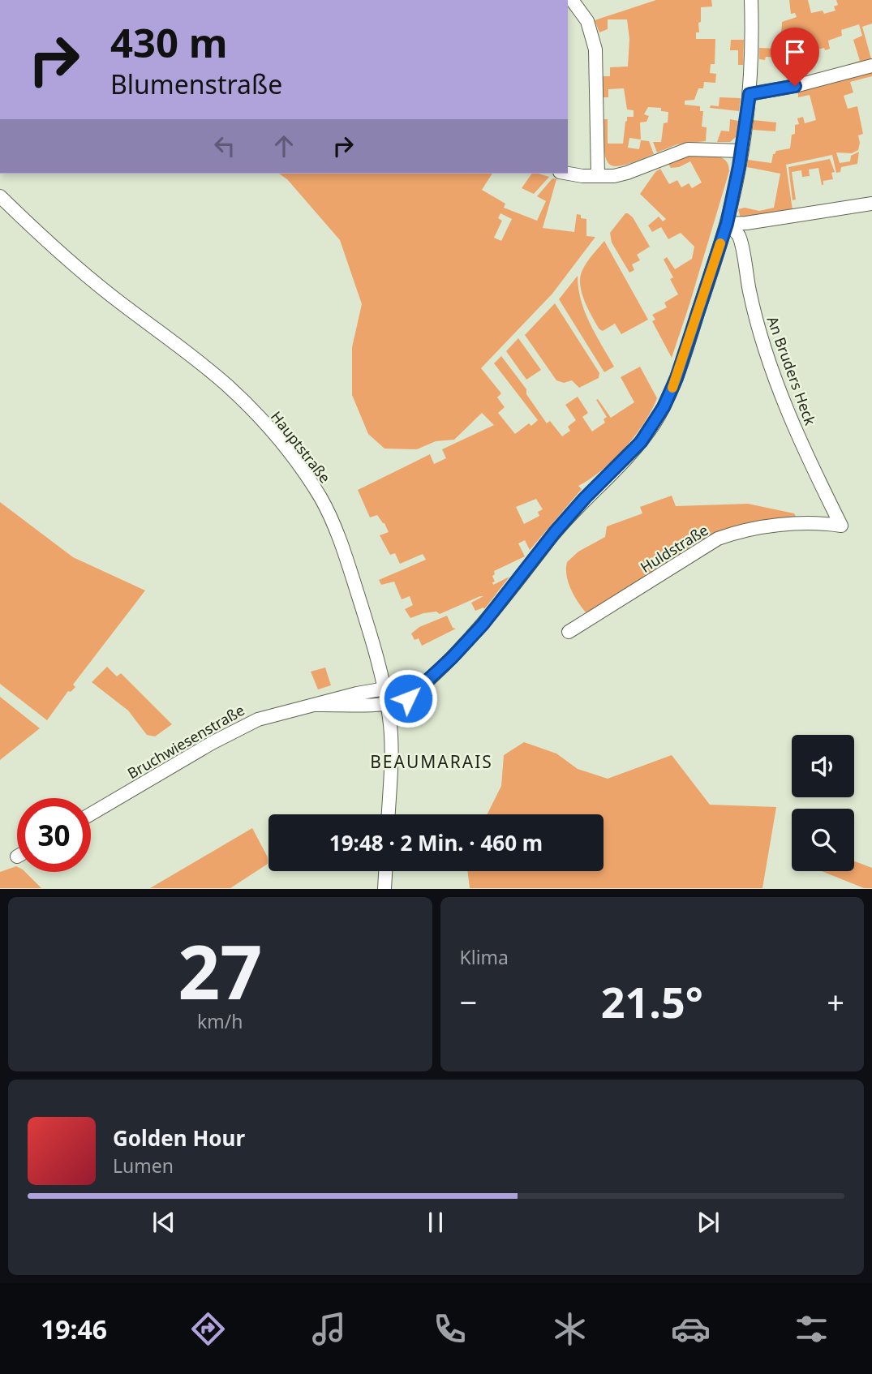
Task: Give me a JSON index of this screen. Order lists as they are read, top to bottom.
{
  "streets": {
    "street": [
      "An Bruders Heck",
      "Hauptstraße",
      "Huldstraße",
      "Bruchwiesenstraße"
    ]
  },
  "crossings": [
    ["An Bruders Heck", "Huldstraße"],
    ["Hauptstraße", "Bruchwiesenstraße"]
  ],
  "districts": ["BEAUMARAIS"],
  "page": {
    "turn": ["430 m", "Blumenstraße"],
    "limit": "30",
    "trip": "19:48 · 2 Min. · 460 m",
    "tile": [
      ["27", "km/h"],
      "Klima"
    ],
    "heat": ["−", "21.5°", "+"],
    "song": ["Golden Hour", "Lumen"],
    "tabs": "19:46"
  }
}
